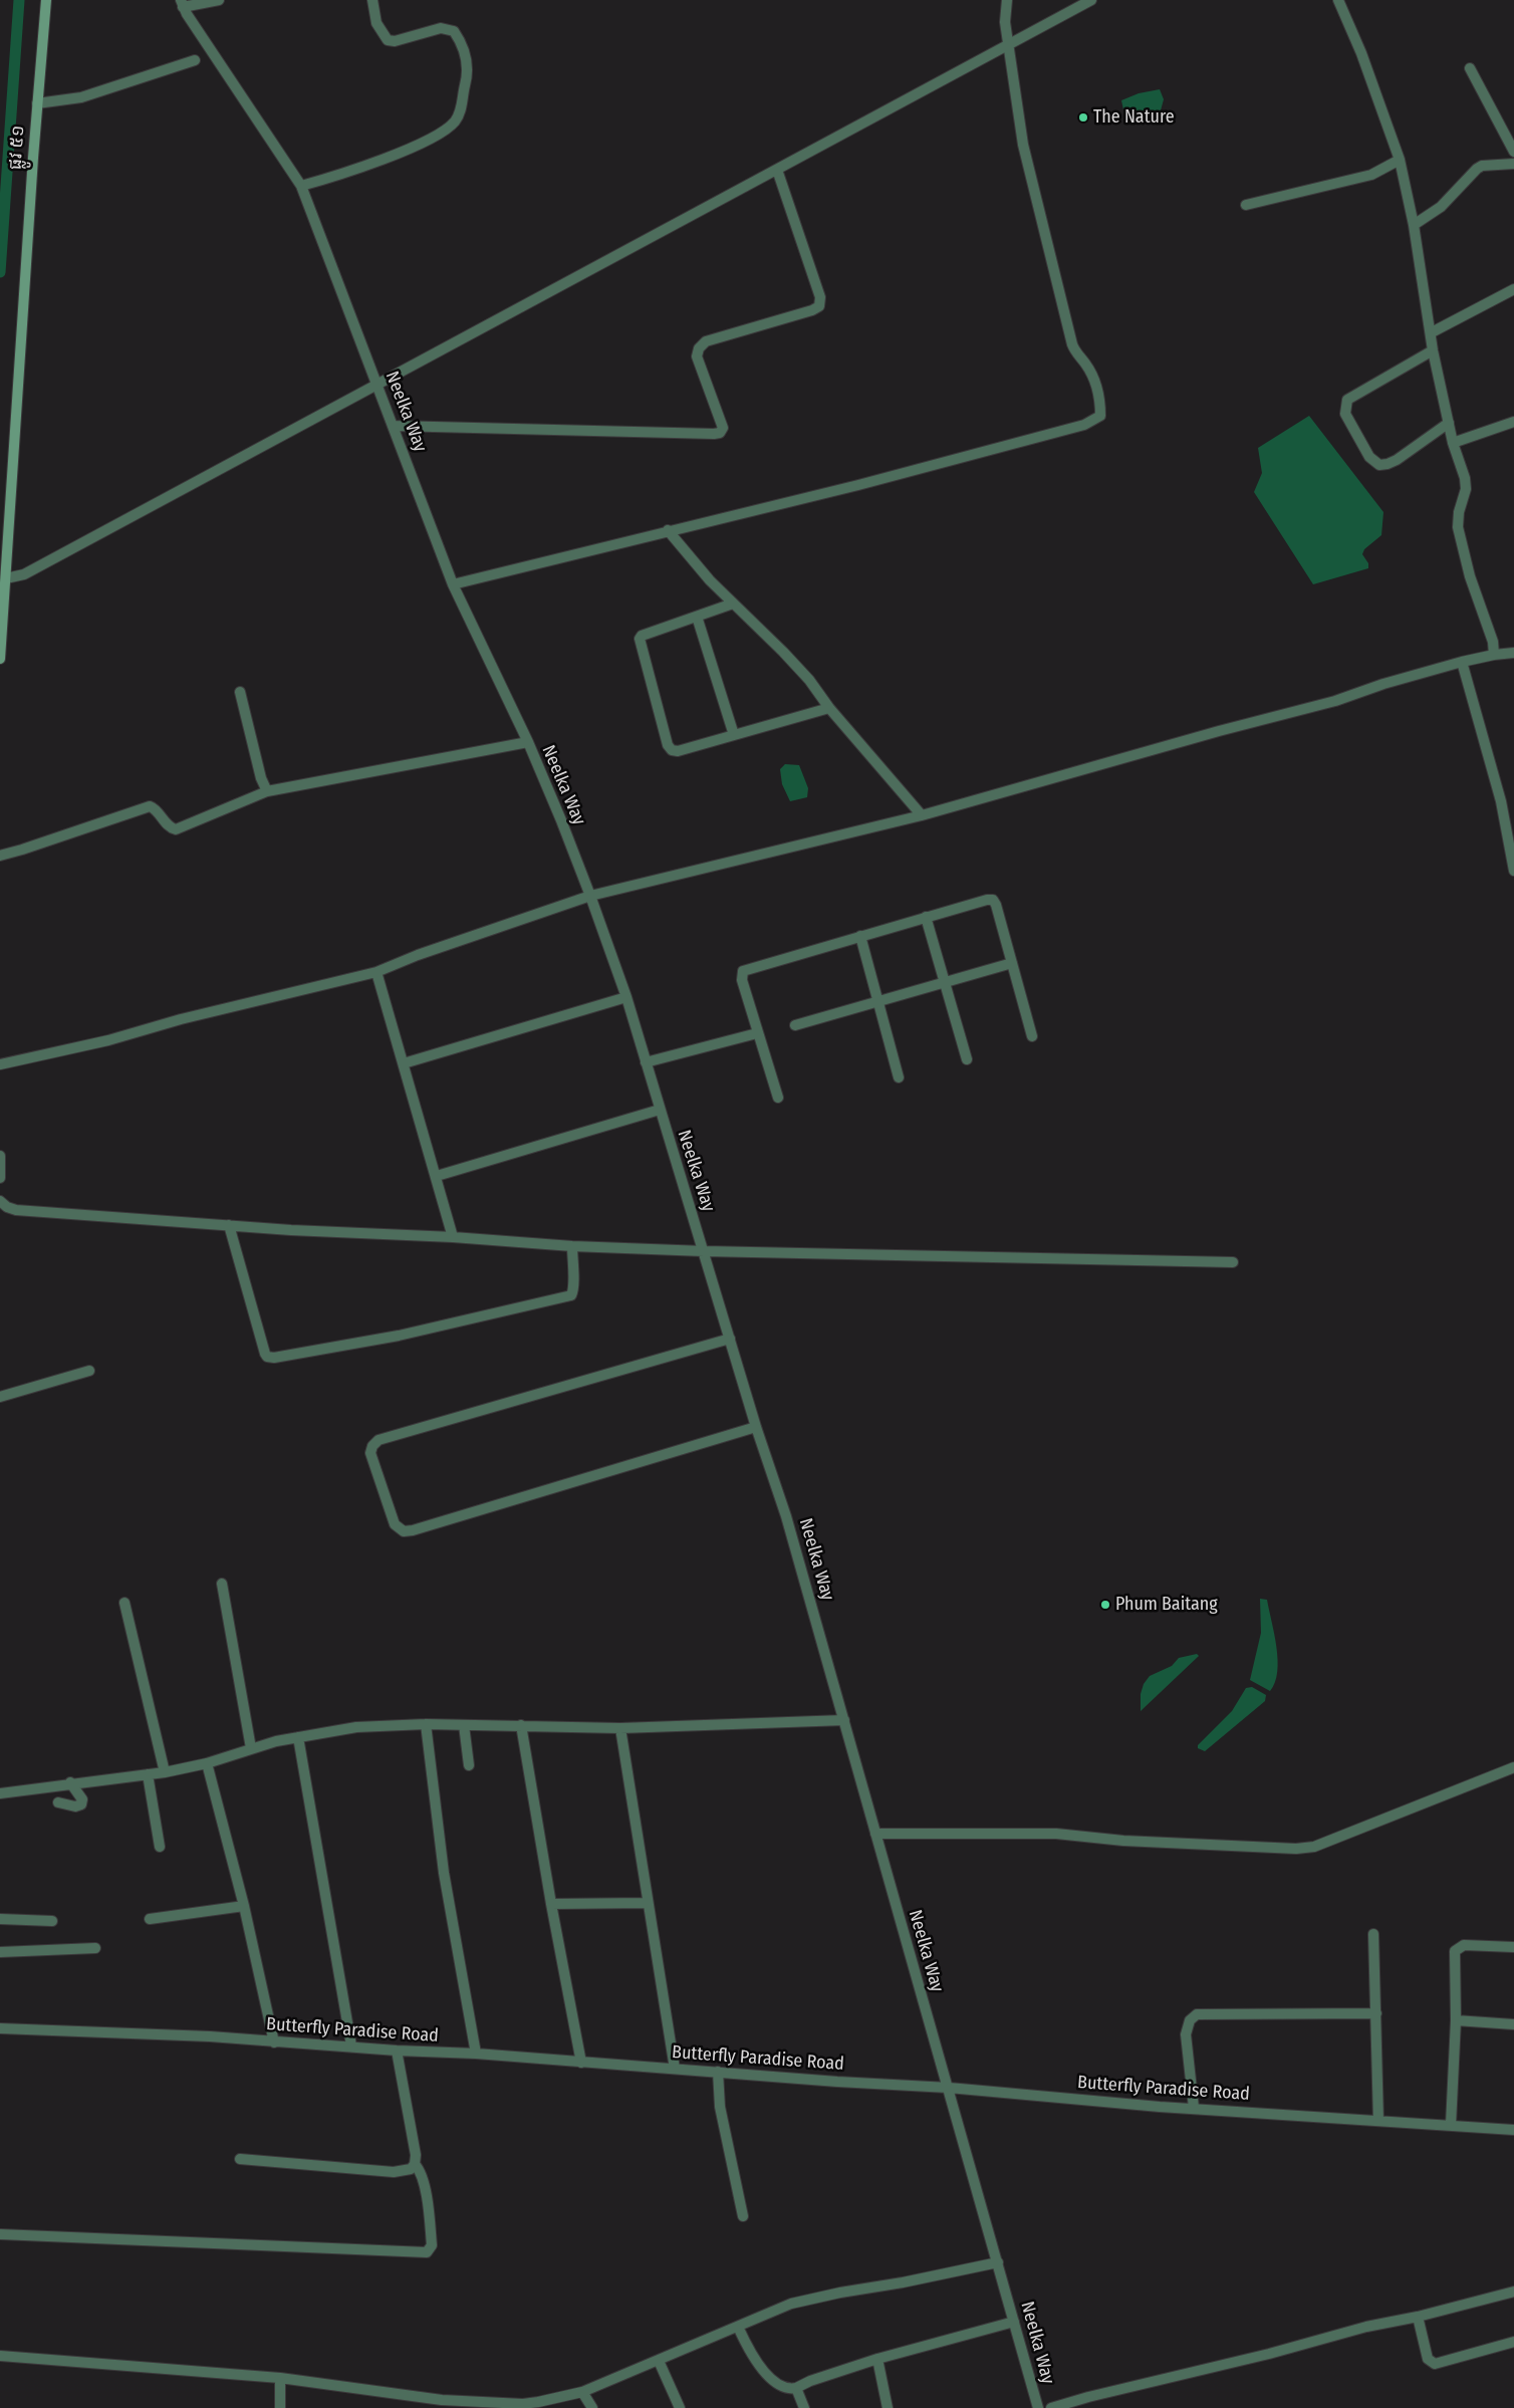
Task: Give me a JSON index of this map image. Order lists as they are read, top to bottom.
{
  "streets": {
    "main road": ["ផ្លូវ ៥១"],
    "street": ["Neelka Way", "Butterfly Paradise Road"]
  },
  "crossings": [
    ["Neelka Way", "Butterfly Paradise Road"]
  ],
  "places": ["The Nature", "Phum Baitang"]
}
